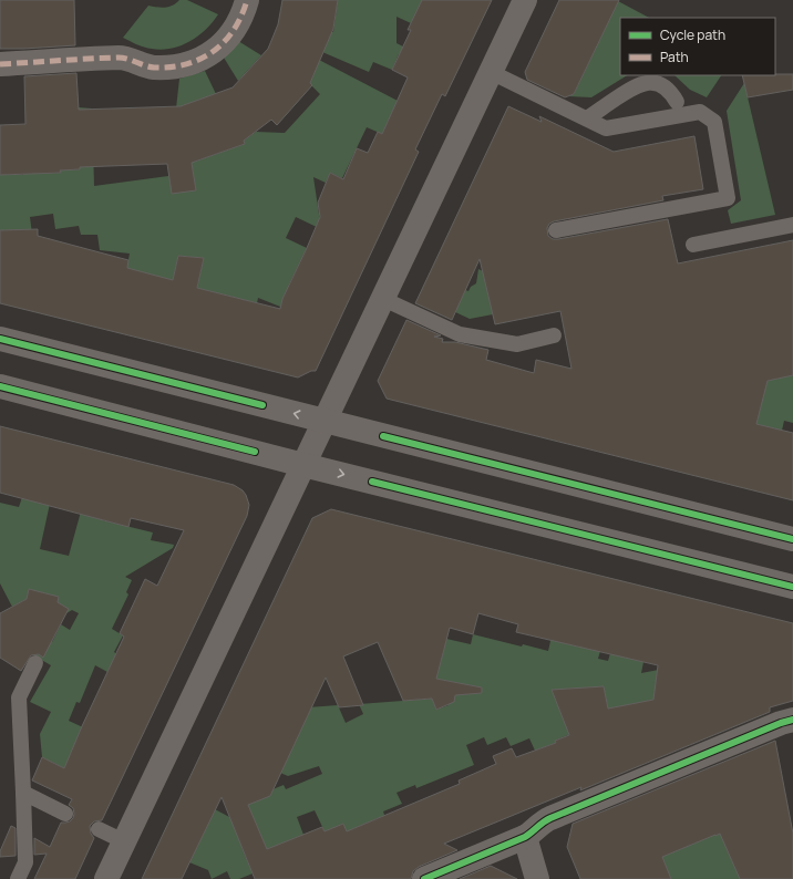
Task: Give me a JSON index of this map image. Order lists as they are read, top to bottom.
{
  "legend": ["Cycle path", "Path"]
}
